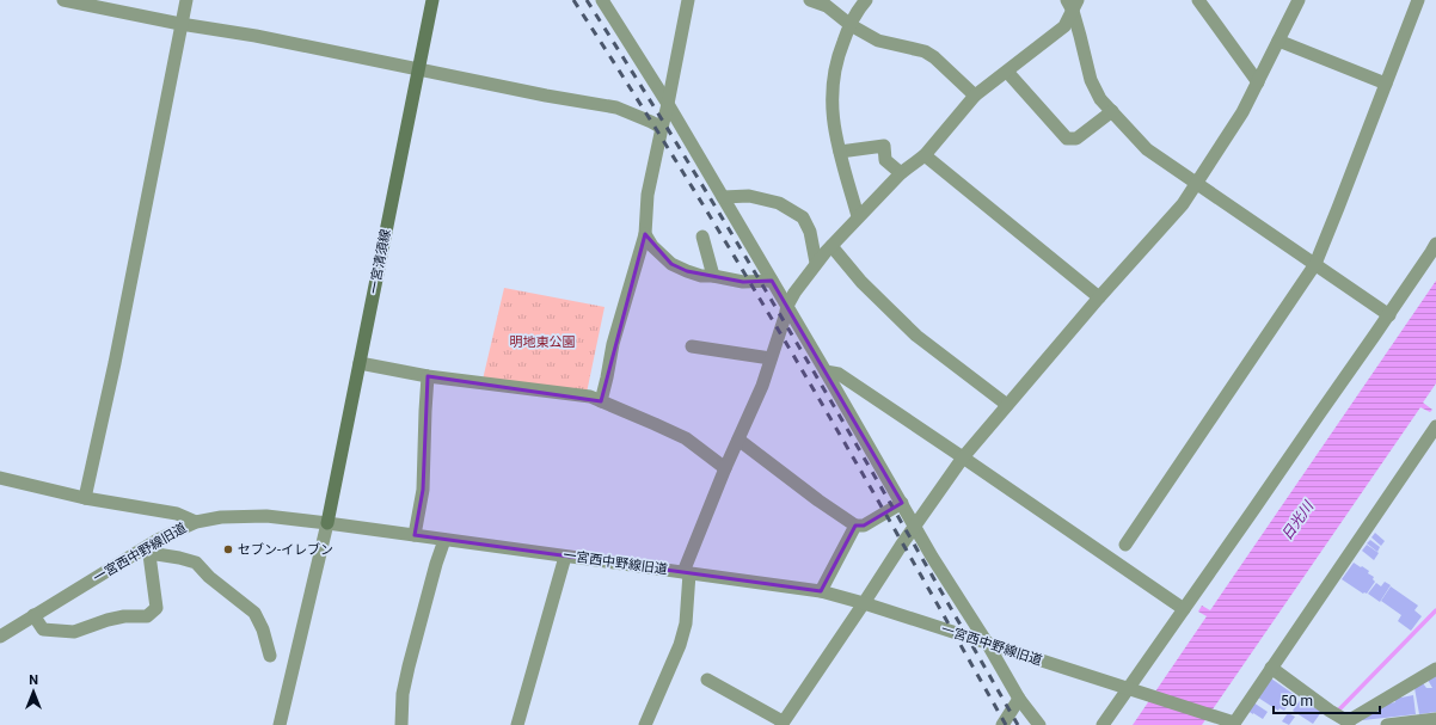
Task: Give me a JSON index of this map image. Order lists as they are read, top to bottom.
{
  "streets": {
    "main road": ["一宮清須線"],
    "street": ["一宮西中野線旧道"]
  },
  "crossings": [
    ["一宮清須線", "一宮西中野線旧道"]
  ],
  "water": ["日光川"],
  "parks": ["明地東公園"],
  "places": ["セブン-イレブン"],
  "scale_bar": "50 m",
  "north": "top"
}
